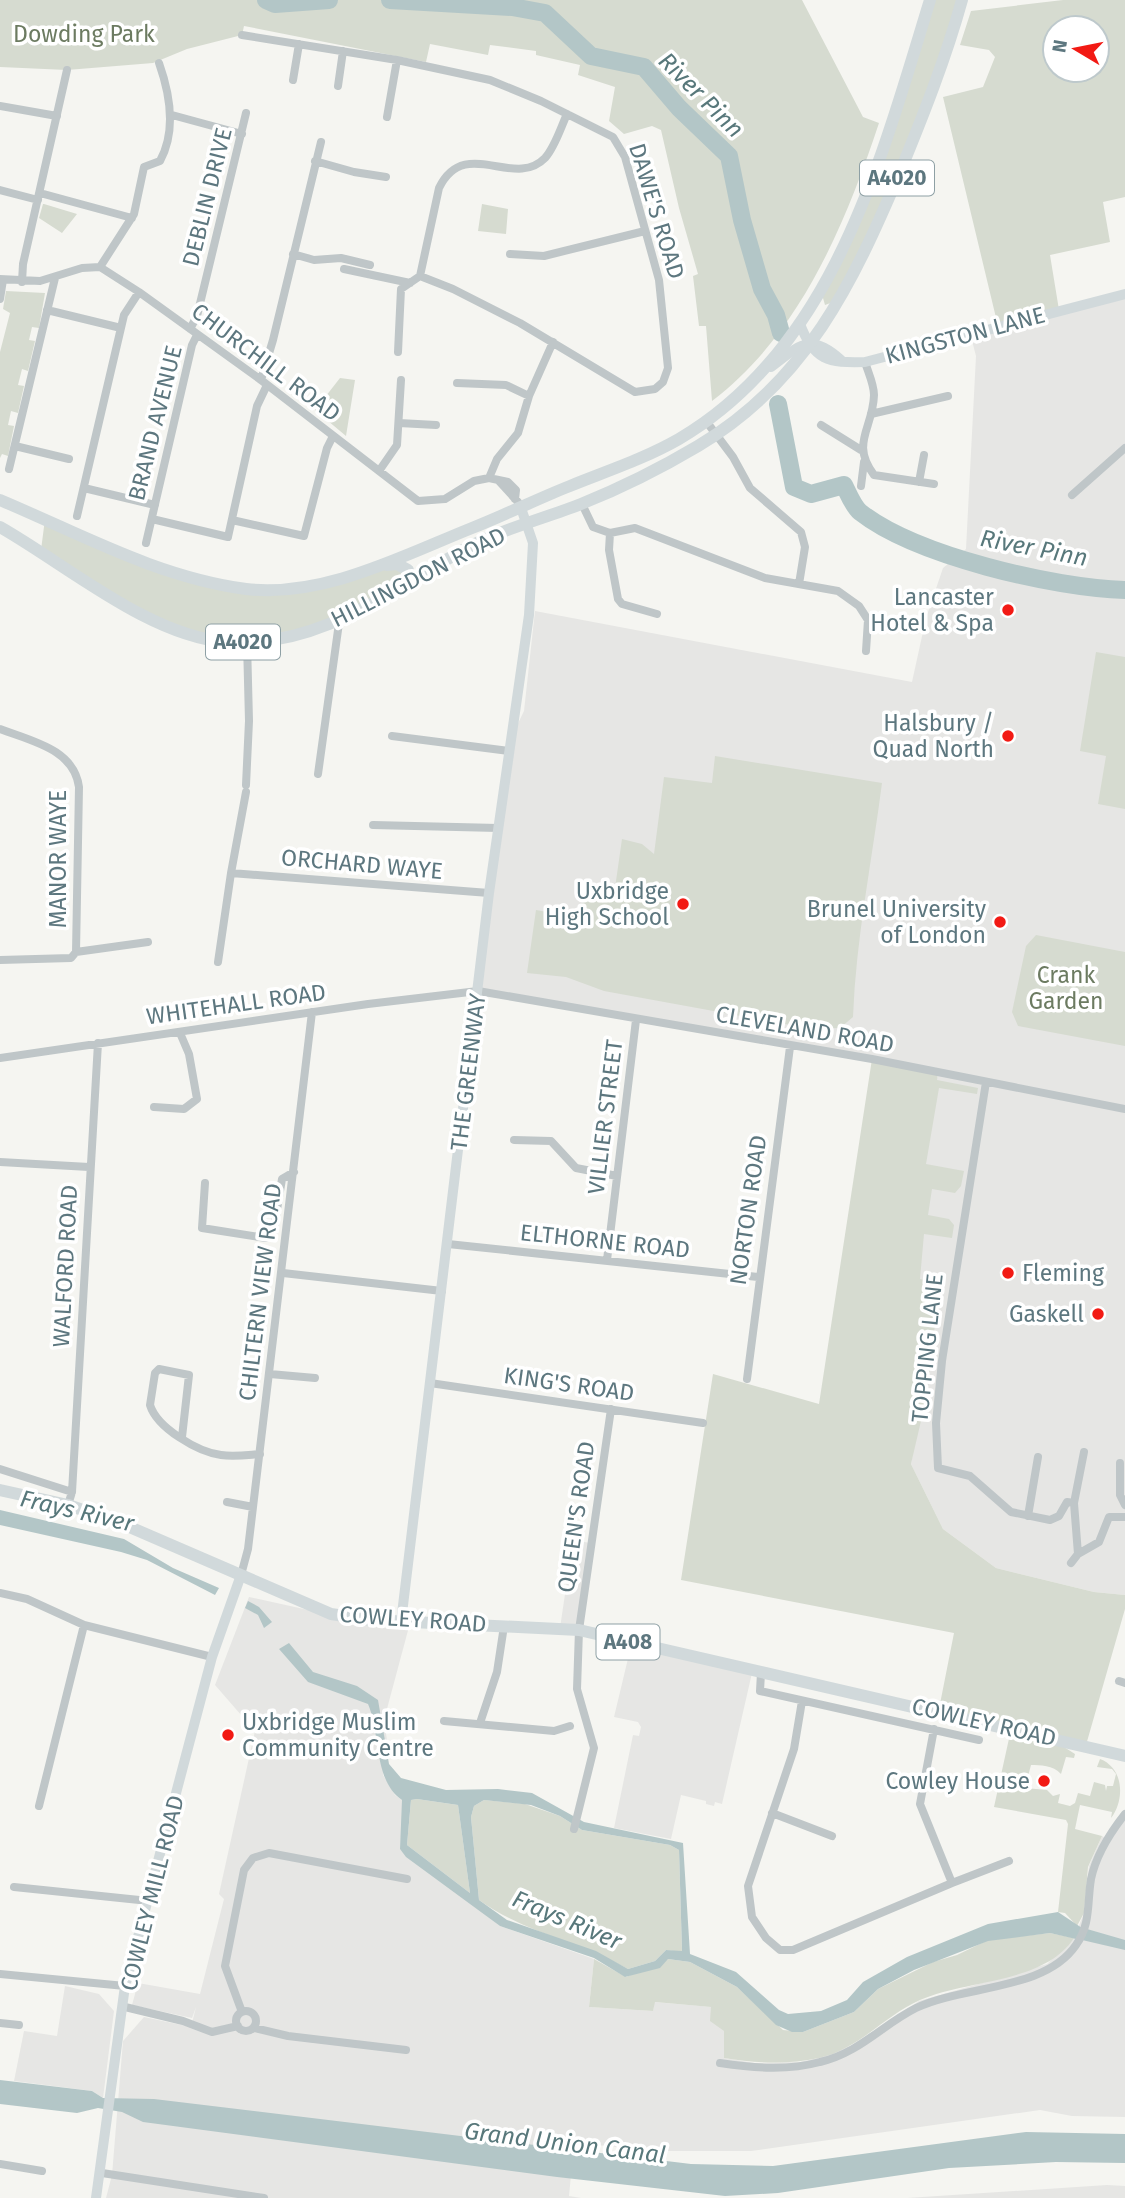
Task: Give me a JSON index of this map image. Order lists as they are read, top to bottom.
{
  "streets": {
    "main road": [
      "A4020",
      "HILLINGDON ROAD",
      "COWLEY ROAD",
      "A408"
    ],
    "street": [
      "DEBLIN DRIVE",
      "DAWE'S ROAD",
      "KINGSTON LANE",
      "CHURCHILL ROAD",
      "BRAND AVENUE",
      "MANOR WAYE",
      "ORCHARD WAYE",
      "WHITEHALL ROAD",
      "CLEVELAND ROAD",
      "THE GREENWAY",
      "VILLIER STREET",
      "NORTON ROAD",
      "ELTHORNE ROAD",
      "WALFORD ROAD",
      "CHILTERN VIEW ROAD",
      "TOPPING LANE",
      "KING'S ROAD",
      "QUEEN'S ROAD",
      "COWLEY MILL ROAD"
    ]
  },
  "crossings": [
    ["A4020", "KINGSTON LANE"],
    ["A4020", "HILLINGDON ROAD"],
    ["DEBLIN DRIVE", "CHURCHILL ROAD"],
    ["KINGSTON LANE", "HILLINGDON ROAD"],
    ["CHURCHILL ROAD", "BRAND AVENUE"],
    ["HILLINGDON ROAD", "THE GREENWAY"],
    ["ORCHARD WAYE", "THE GREENWAY"],
    ["WHITEHALL ROAD", "CLEVELAND ROAD"],
    ["WHITEHALL ROAD", "THE GREENWAY"],
    ["WHITEHALL ROAD", "WALFORD ROAD"],
    ["WHITEHALL ROAD", "CHILTERN VIEW ROAD"],
    ["CLEVELAND ROAD", "THE GREENWAY"],
    ["CLEVELAND ROAD", "VILLIER STREET"],
    ["CLEVELAND ROAD", "NORTON ROAD"],
    ["CLEVELAND ROAD", "TOPPING LANE"],
    ["THE GREENWAY", "ELTHORNE ROAD"],
    ["THE GREENWAY", "KING'S ROAD"],
    ["THE GREENWAY", "COWLEY ROAD"],
    ["VILLIER STREET", "ELTHORNE ROAD"],
    ["NORTON ROAD", "ELTHORNE ROAD"],
    ["WALFORD ROAD", "COWLEY ROAD"],
    ["CHILTERN VIEW ROAD", "COWLEY ROAD"],
    ["CHILTERN VIEW ROAD", "COWLEY MILL ROAD"],
    ["KING'S ROAD", "QUEEN'S ROAD"],
    ["QUEEN'S ROAD", "COWLEY ROAD"],
    ["COWLEY ROAD", "COWLEY MILL ROAD"]
  ],
  "water": ["River Pinn", "Frays River", "Grand Union Canal"],
  "parks": ["Dowding Park", "Crank Garden"],
  "places": [
    "Lancaster Hotel & Spa",
    "Halsbury / Quad North",
    "Uxbridge High School",
    "Brunel University of London",
    "Fleming",
    "Gaskell",
    "Uxbridge Muslim Community Centre",
    "Cowley House"
  ],
  "north": "left"
}
